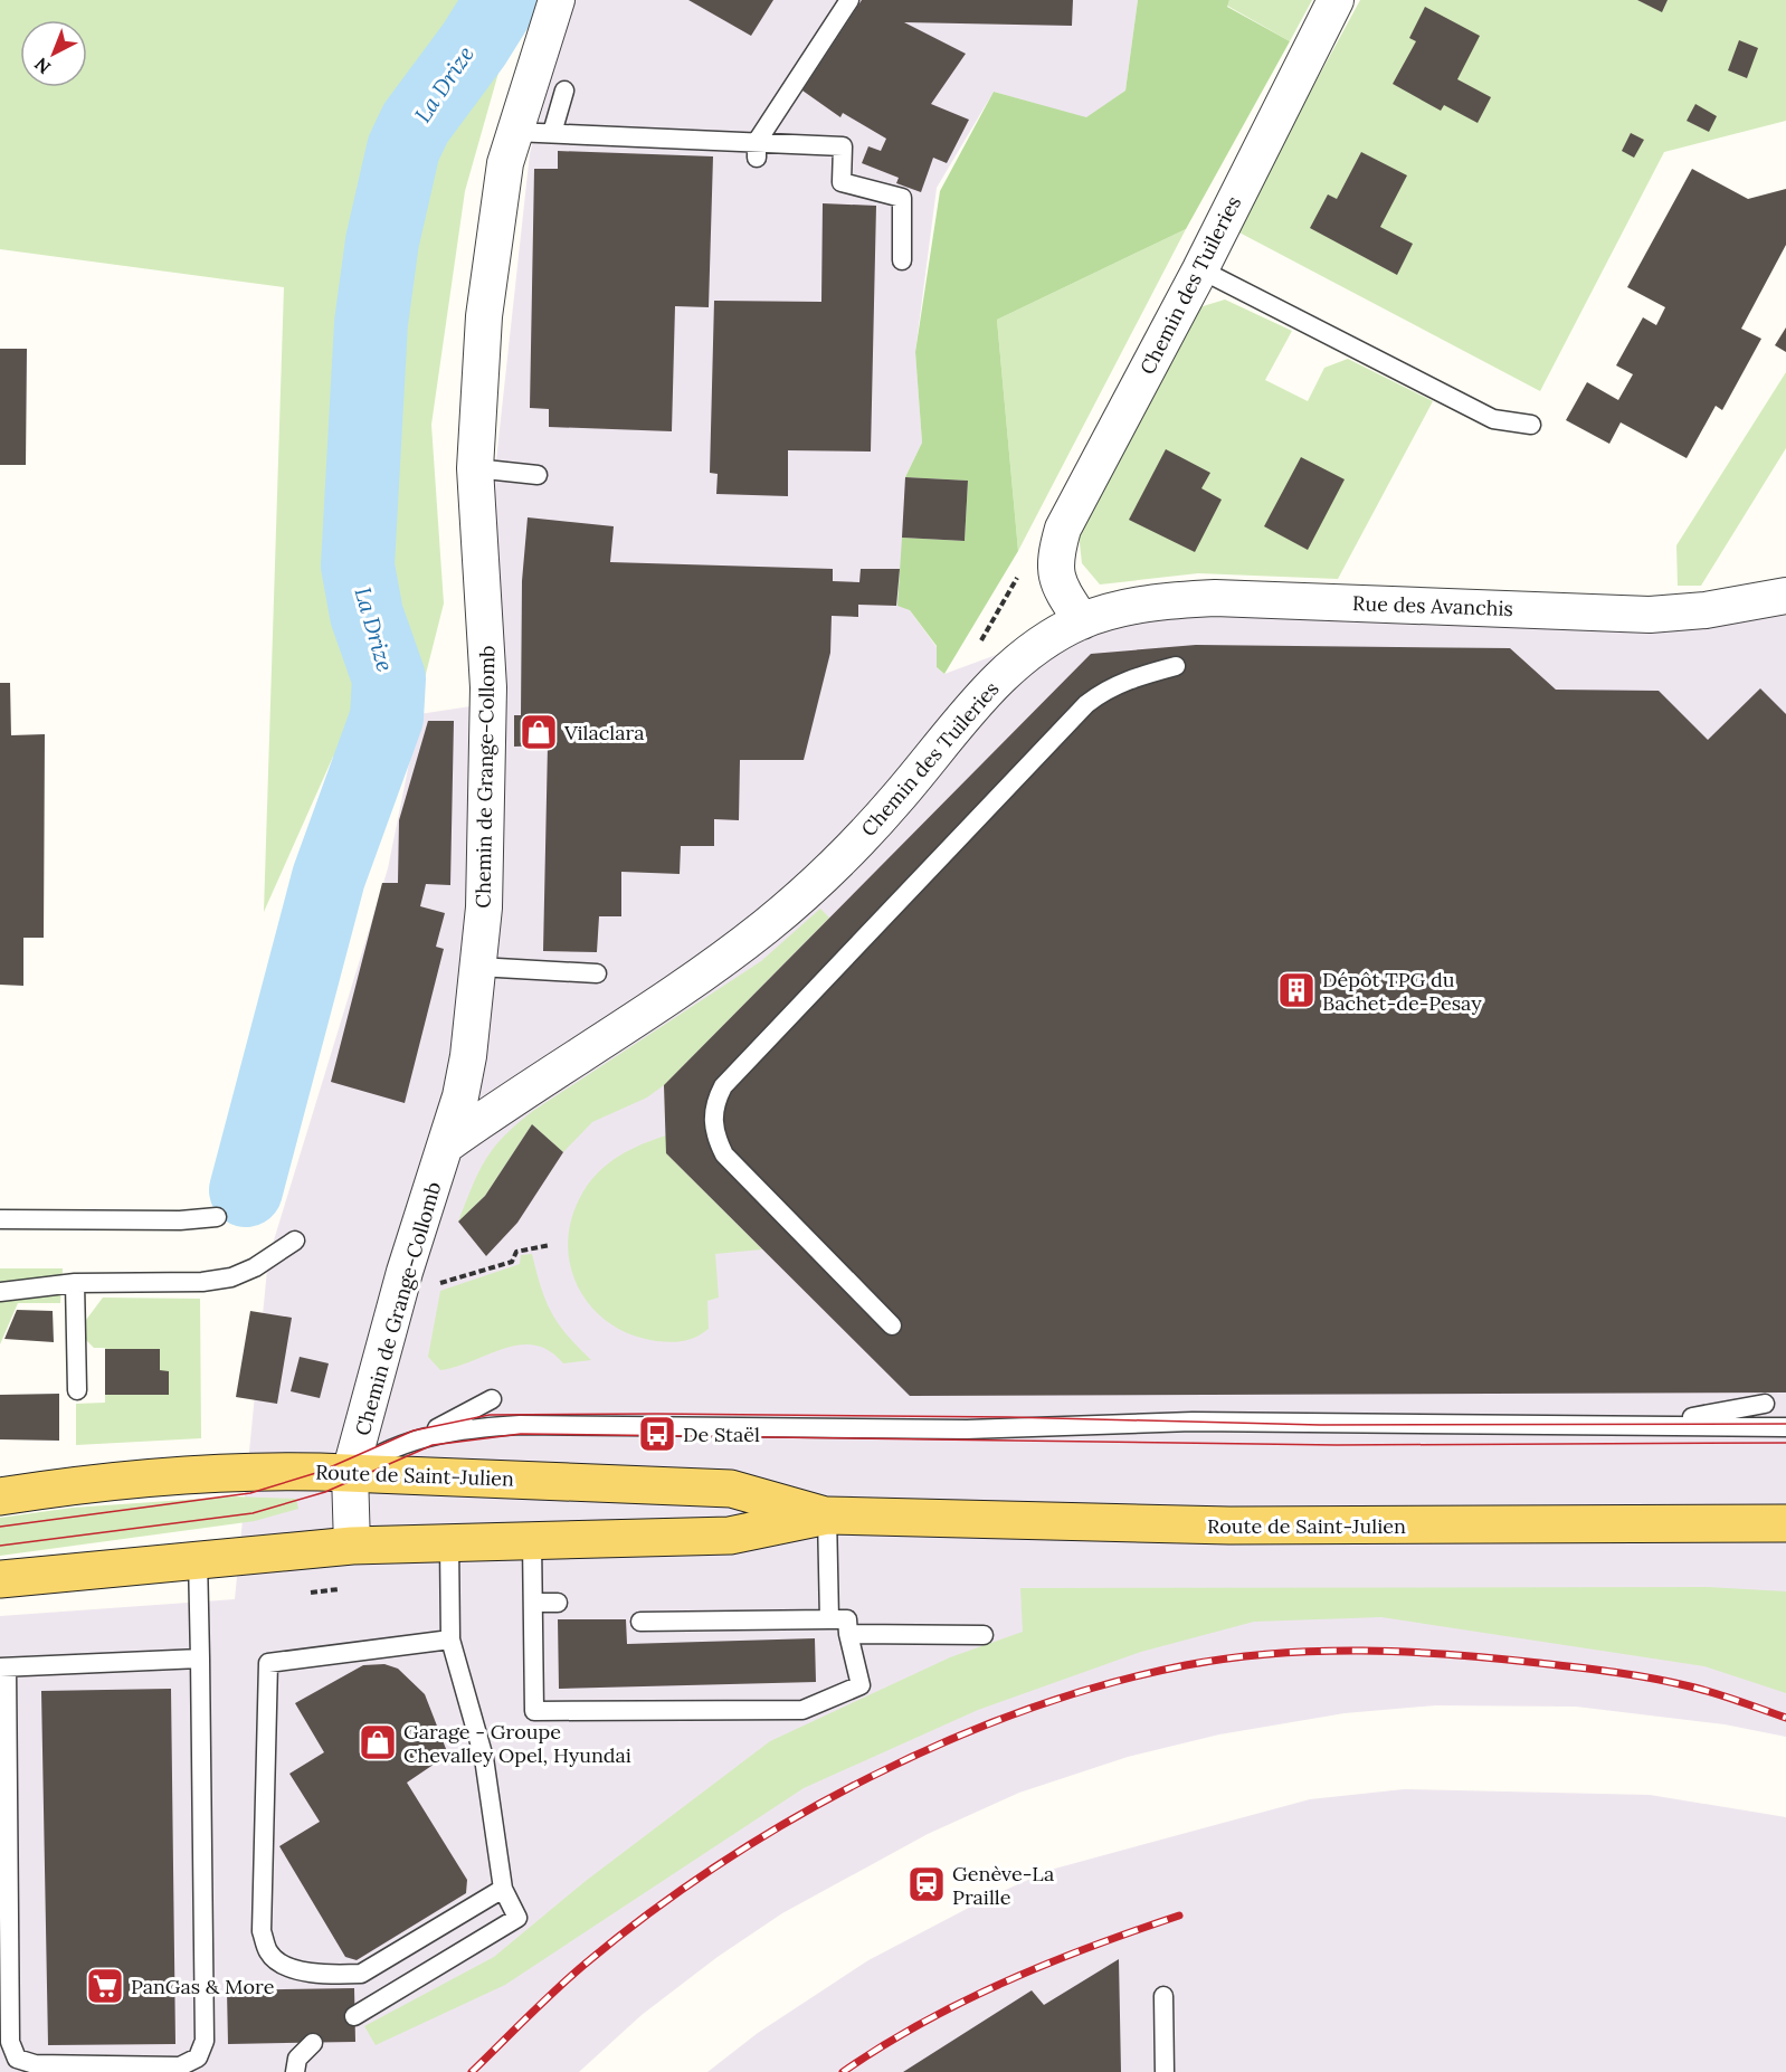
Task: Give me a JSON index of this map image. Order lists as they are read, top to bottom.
{
  "streets": {
    "main road": ["Route de Saint-Julien"],
    "street": ["Chemin des Tuileries", "Rue des Avanchis", "Chemin de Grange-Collomb"]
  },
  "crossings": [
    ["Chemin des Tuileries", "Rue des Avanchis"],
    ["Chemin des Tuileries", "Chemin de Grange-Collomb"],
    ["Chemin de Grange-Collomb", "Route de Saint-Julien"]
  ],
  "water": ["La Drize"],
  "places": {
    "shop": ["Vilaclara", "Garage - Groupe Chevalley Opel, Hyundai"],
    "building": ["Dépôt TPG du Bachet-de-Pesay"],
    "bus stop": ["De Staël"],
    "station": ["Genève-La Praille"],
    "supermarket": ["PanGas & More"]
  },
  "north": "bottom left"
}
